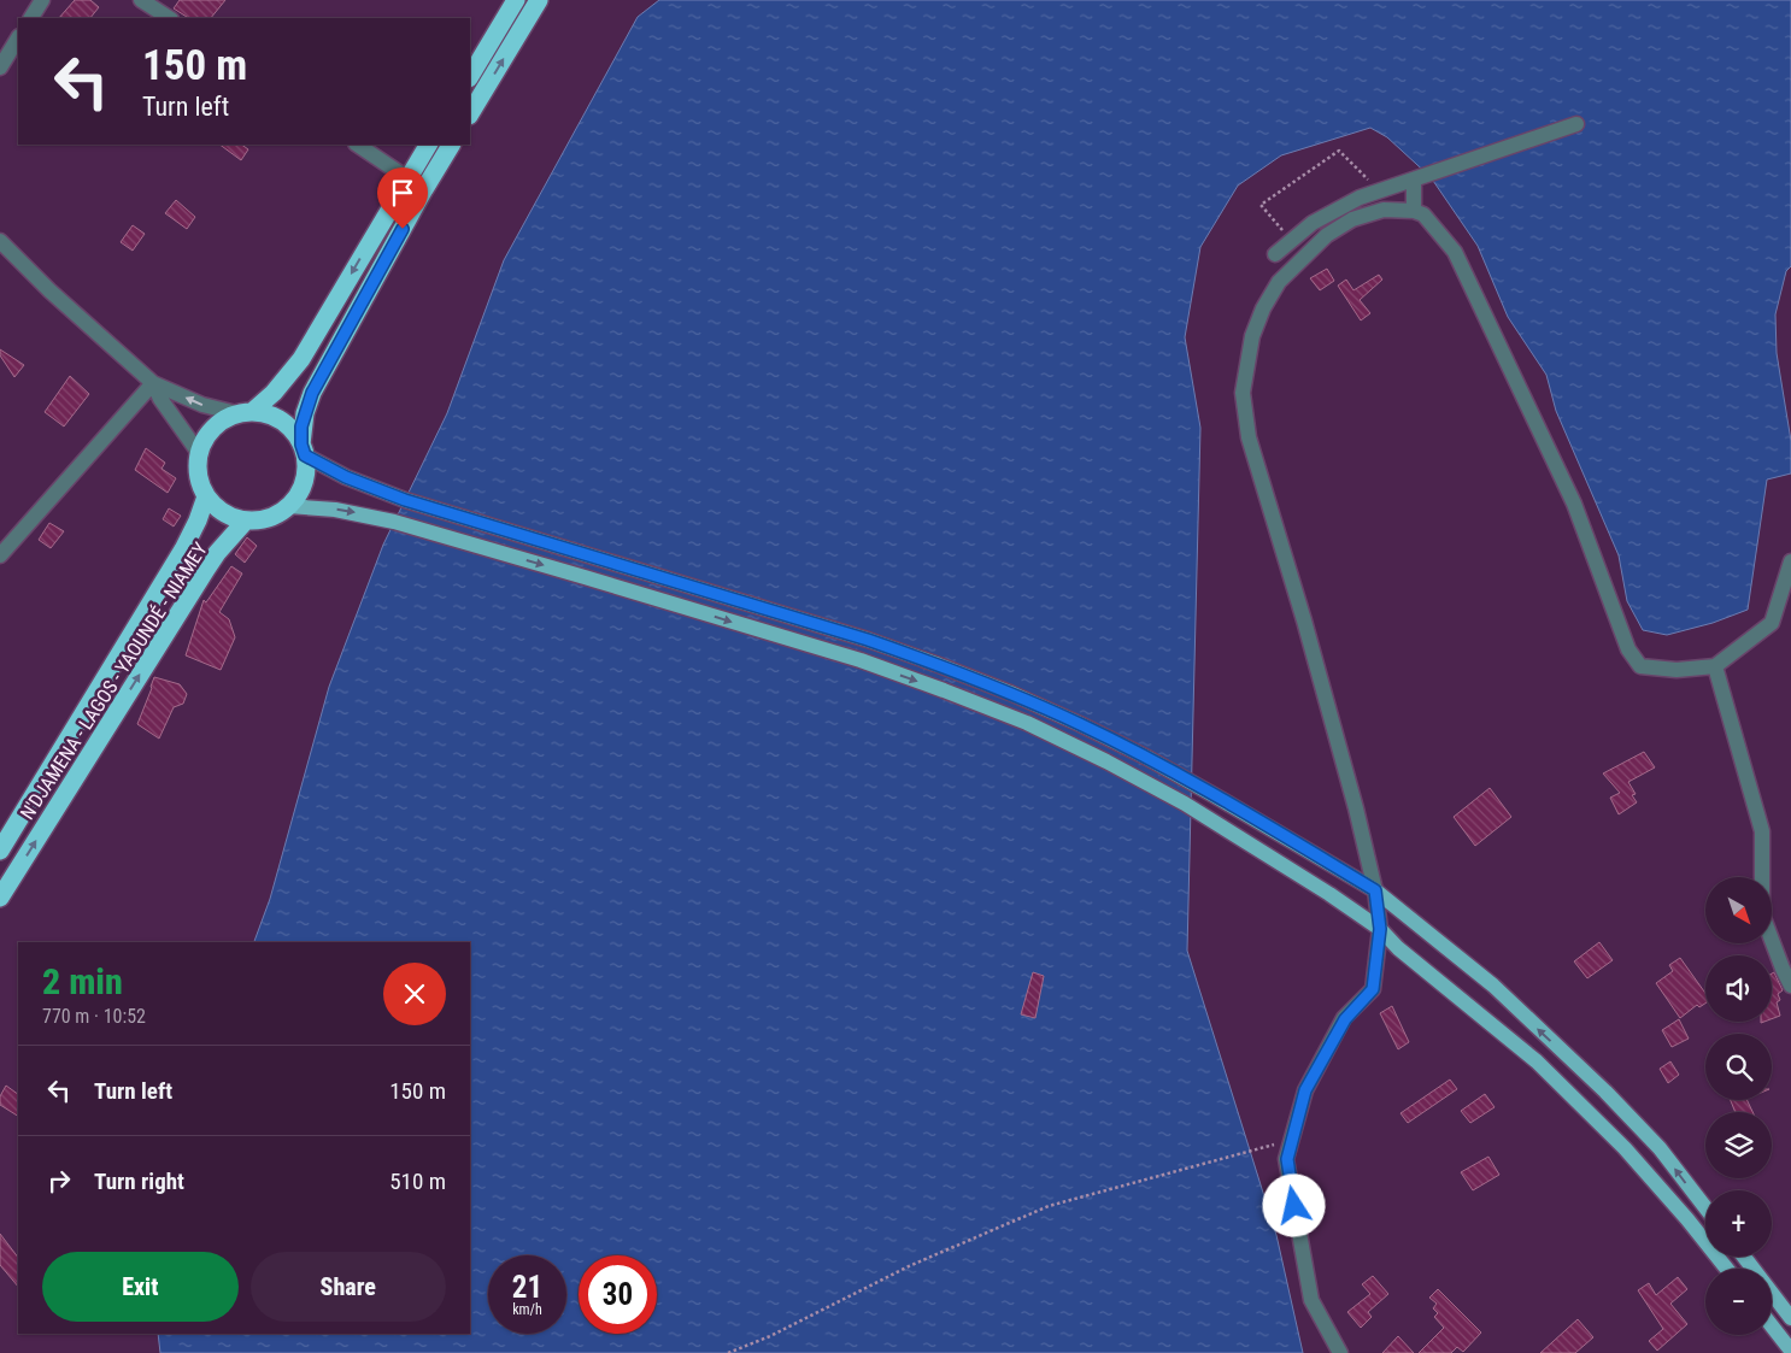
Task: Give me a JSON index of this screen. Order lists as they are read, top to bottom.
{
  "streets": {
    "highway": ["N'DJAMENA - LAGOS - YAOUNDÉ - NIAMEY"]
  },
  "north": "bottom right",
  "page": {
    "turn": ["150 m", "Turn left"],
    "map_buttons": ["+", "−"],
    "heading": ["2 min", "770 m · 10:52"],
    "list": [
      {
        "name": "Turn left",
        "value": "150 m"
      },
      {
        "name": "Turn right",
        "value": "510 m"
      }
    ],
    "buttons": ["Exit", "Share"],
    "speed": "21 km/h",
    "limit": "30"
  }
}
